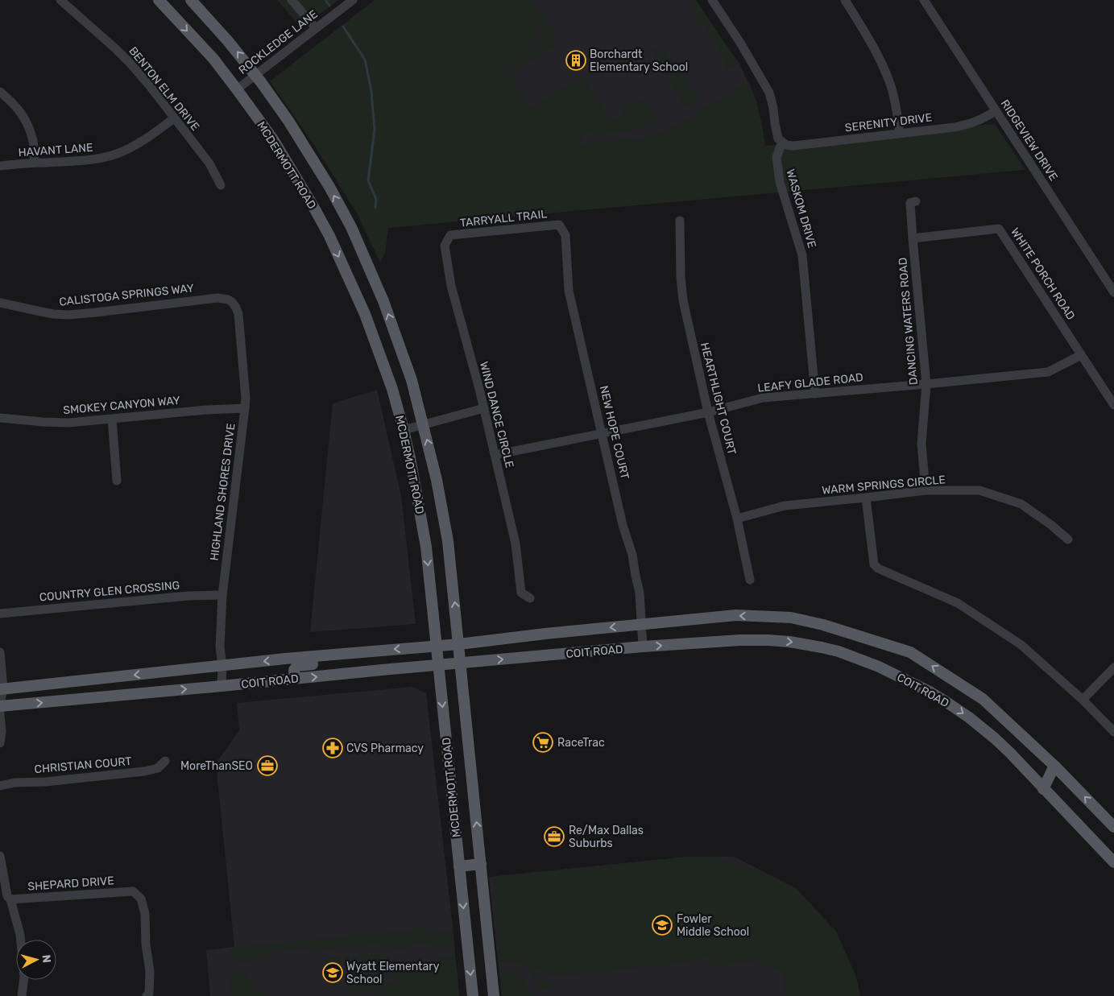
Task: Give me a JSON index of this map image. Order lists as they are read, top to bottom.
{
  "streets": {
    "main road": ["MCDERMOTT ROAD", "COIT ROAD"],
    "street": [
      "ROCKLEDGE LANE",
      "BENTON ELM DRIVE",
      "SERENITY DRIVE",
      "RIDGEVIEW DRIVE",
      "HAVANT LANE",
      "WASKOM DRIVE",
      "TARRYALL TRAIL",
      "WHITE PORCH ROAD",
      "CALISTOGA SPRINGS WAY",
      "DANCING WATERS ROAD",
      "LEAFY GLADE ROAD",
      "HEARTHLIGHT COURT",
      "SMOKEY CANYON WAY",
      "WIND DANCE CIRCLE",
      "NEW HOPE COURT",
      "WARM SPRINGS CIRCLE",
      "HIGHLAND SHORES DRIVE",
      "COUNTRY GLEN CROSSING",
      "CHRISTIAN COURT",
      "SHEPARD DRIVE"
    ]
  },
  "crossings": [
    ["ROCKLEDGE LANE", "MCDERMOTT ROAD"],
    ["BENTON ELM DRIVE", "HAVANT LANE"],
    ["SERENITY DRIVE", "RIDGEVIEW DRIVE"],
    ["SERENITY DRIVE", "WASKOM DRIVE"],
    ["MCDERMOTT ROAD", "COIT ROAD"],
    ["WASKOM DRIVE", "LEAFY GLADE ROAD"],
    ["TARRYALL TRAIL", "WIND DANCE CIRCLE"],
    ["TARRYALL TRAIL", "NEW HOPE COURT"],
    ["WHITE PORCH ROAD", "DANCING WATERS ROAD"],
    ["WHITE PORCH ROAD", "LEAFY GLADE ROAD"],
    ["CALISTOGA SPRINGS WAY", "HIGHLAND SHORES DRIVE"],
    ["DANCING WATERS ROAD", "LEAFY GLADE ROAD"],
    ["DANCING WATERS ROAD", "WARM SPRINGS CIRCLE"],
    ["LEAFY GLADE ROAD", "HEARTHLIGHT COURT"],
    ["LEAFY GLADE ROAD", "WIND DANCE CIRCLE"],
    ["LEAFY GLADE ROAD", "NEW HOPE COURT"],
    ["HEARTHLIGHT COURT", "WARM SPRINGS CIRCLE"],
    ["SMOKEY CANYON WAY", "HIGHLAND SHORES DRIVE"],
    ["NEW HOPE COURT", "COIT ROAD"],
    ["HIGHLAND SHORES DRIVE", "COUNTRY GLEN CROSSING"],
    ["HIGHLAND SHORES DRIVE", "COIT ROAD"]
  ],
  "places": {
    "building": ["Borchardt Elementary School"],
    "supermarket": ["RaceTrac"],
    "pharmacy": ["CVS Pharmacy"],
    "office": ["MoreThanSEO", "Re/Max Dallas Suburbs"],
    "school or university": ["Fowler Middle School", "Wyatt Elementary School"]
  },
  "north": "right"
}
